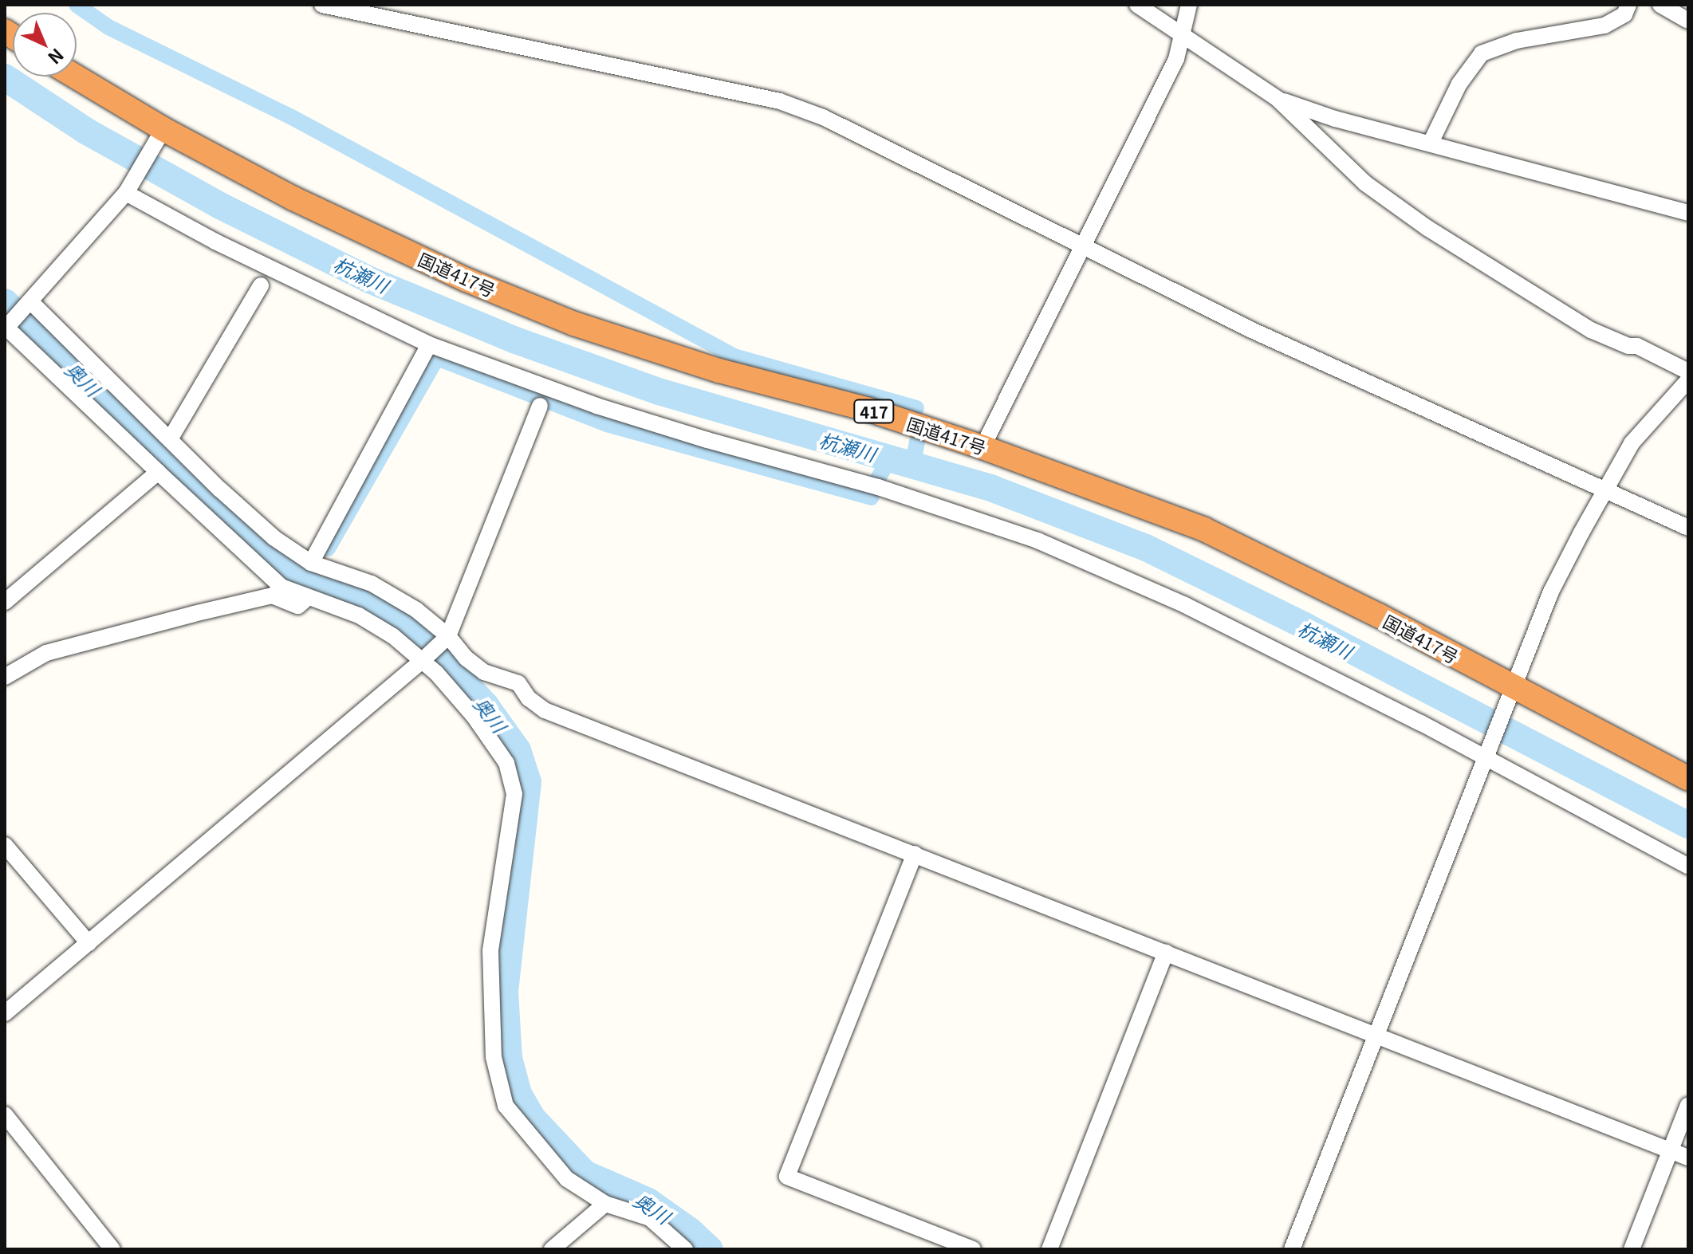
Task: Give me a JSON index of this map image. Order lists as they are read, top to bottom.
{
  "streets": {
    "highway": ["国道417号", "417"]
  },
  "water": ["杭瀬川", "奥川"],
  "north": "bottom right"
}
